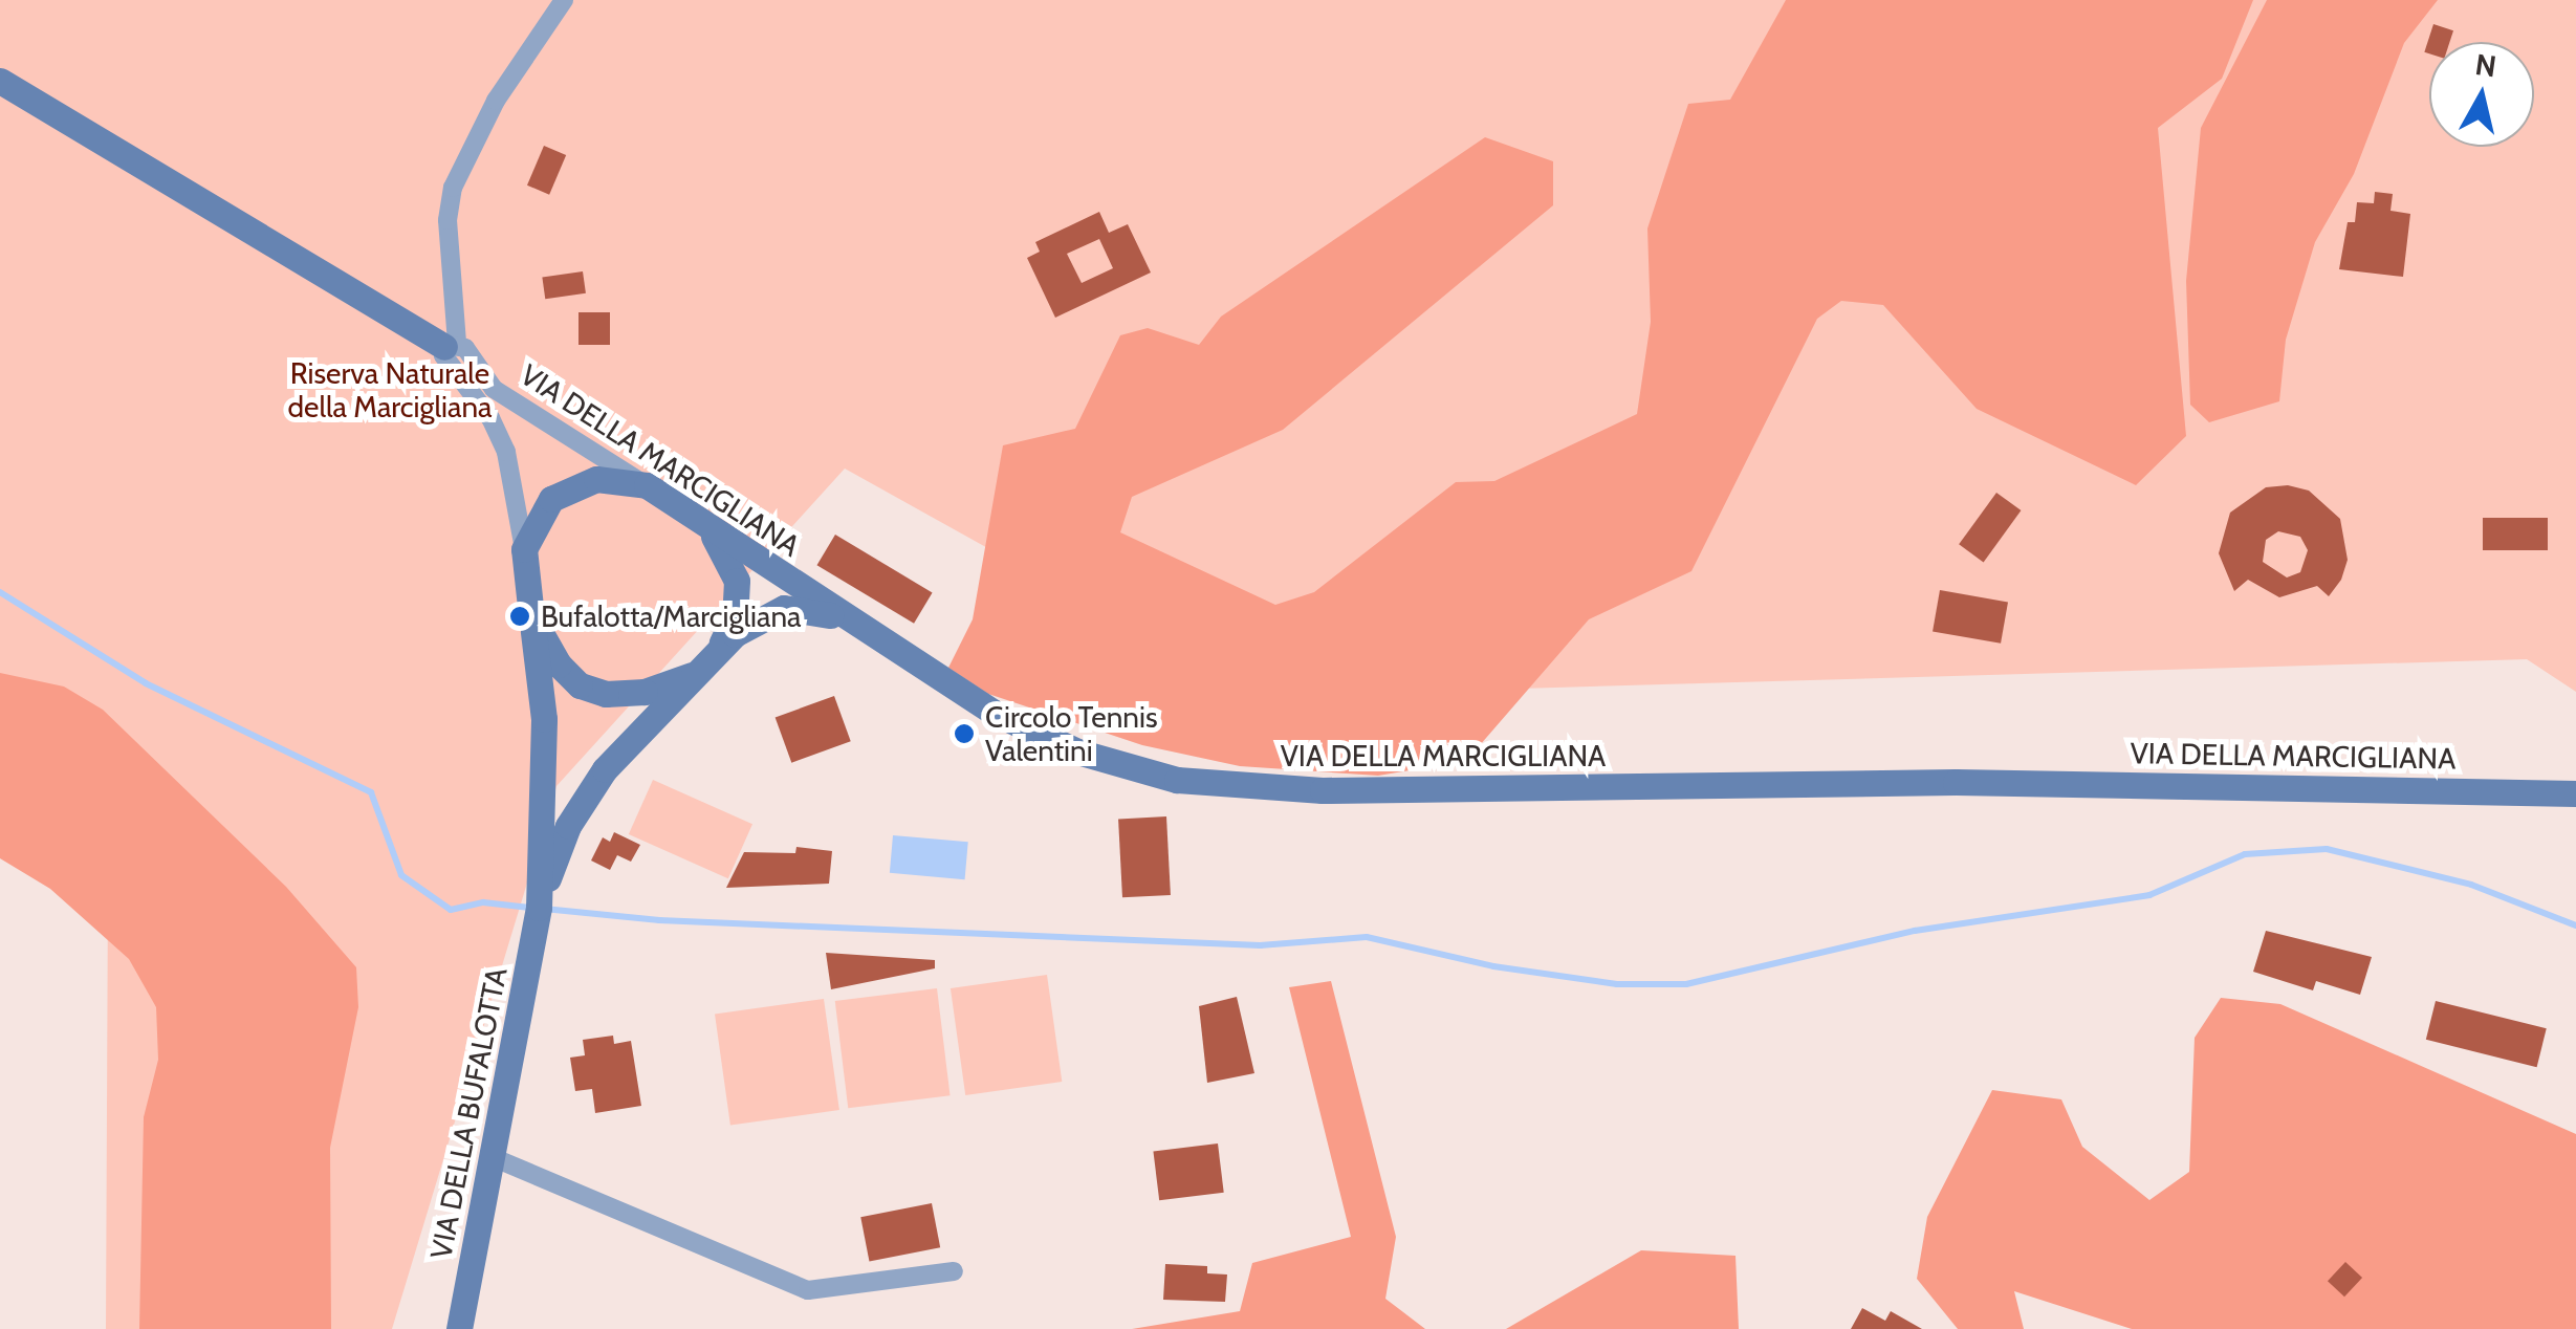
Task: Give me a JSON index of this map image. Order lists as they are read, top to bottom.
{
  "streets": {
    "street": ["VIA DELLA MARCIGLIANA", "VIA DELLA BUFALOTTA"]
  },
  "crossings": [
    ["VIA DELLA MARCIGLIANA", "VIA DELLA BUFALOTTA"]
  ],
  "parks": ["Riserva Naturale della Marcigliana"],
  "places": ["Bufalotta/Marcigliana", "Circolo Tennis Valentini"],
  "north": "top"
}
